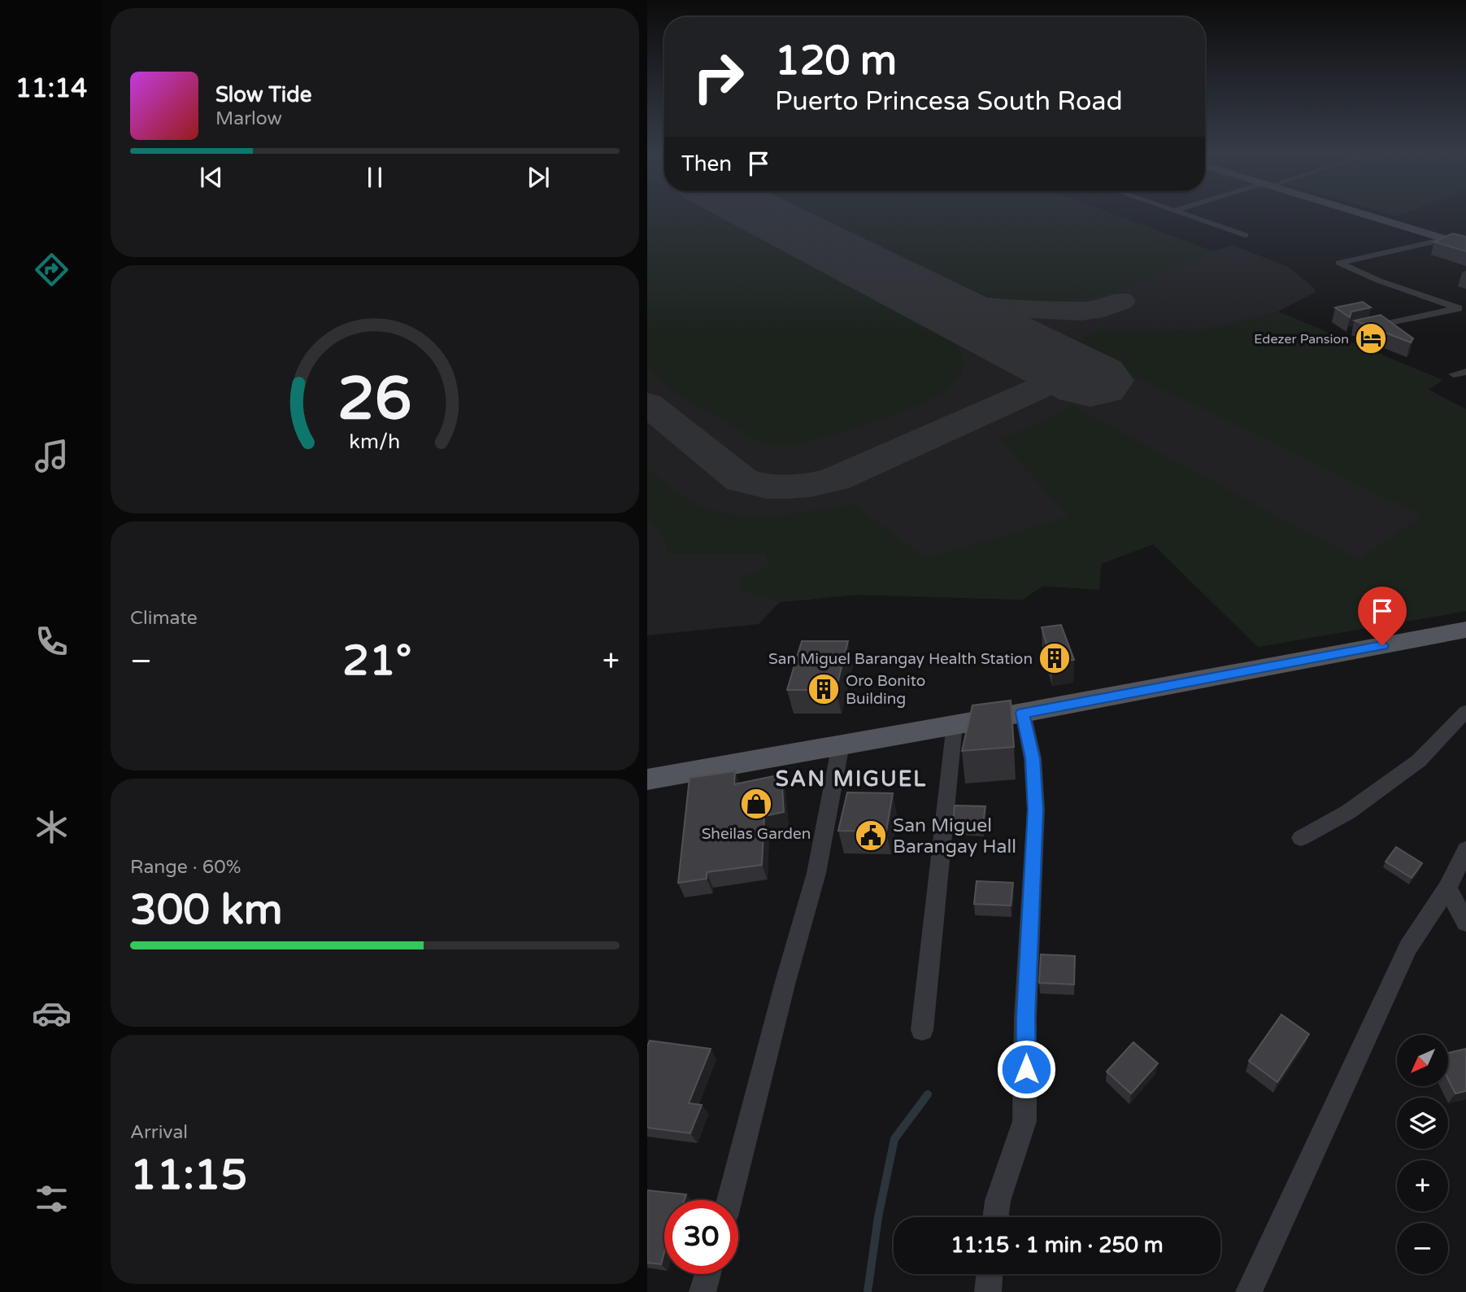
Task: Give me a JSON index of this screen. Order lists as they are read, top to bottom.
{
  "districts": ["SAN MIGUEL"],
  "places": {
    "hotel": ["Edezer Pansion"],
    "building": ["San Miguel Barangay Health Station", "Oro Bonito Building"],
    "shop": ["Sheilas Garden"],
    "public building": ["San Miguel Barangay Hall"]
  },
  "north": "bottom left",
  "page": {
    "tabs": "11:14",
    "turn": ["120 m", "Puerto Princesa South Road"],
    "song": ["Slow Tide", "Marlow"],
    "then": "Then",
    "tile": [
      "Climate",
      ["Range · 60%", "300 km"],
      ["Arrival", "11:15"]
    ],
    "heat": ["−", "21°", "+"],
    "map_buttons": ["+", "−"],
    "limit": "30",
    "trip": "11:15 · 1 min · 250 m",
    "gauge": ["26", "km/h"]
  }
}
